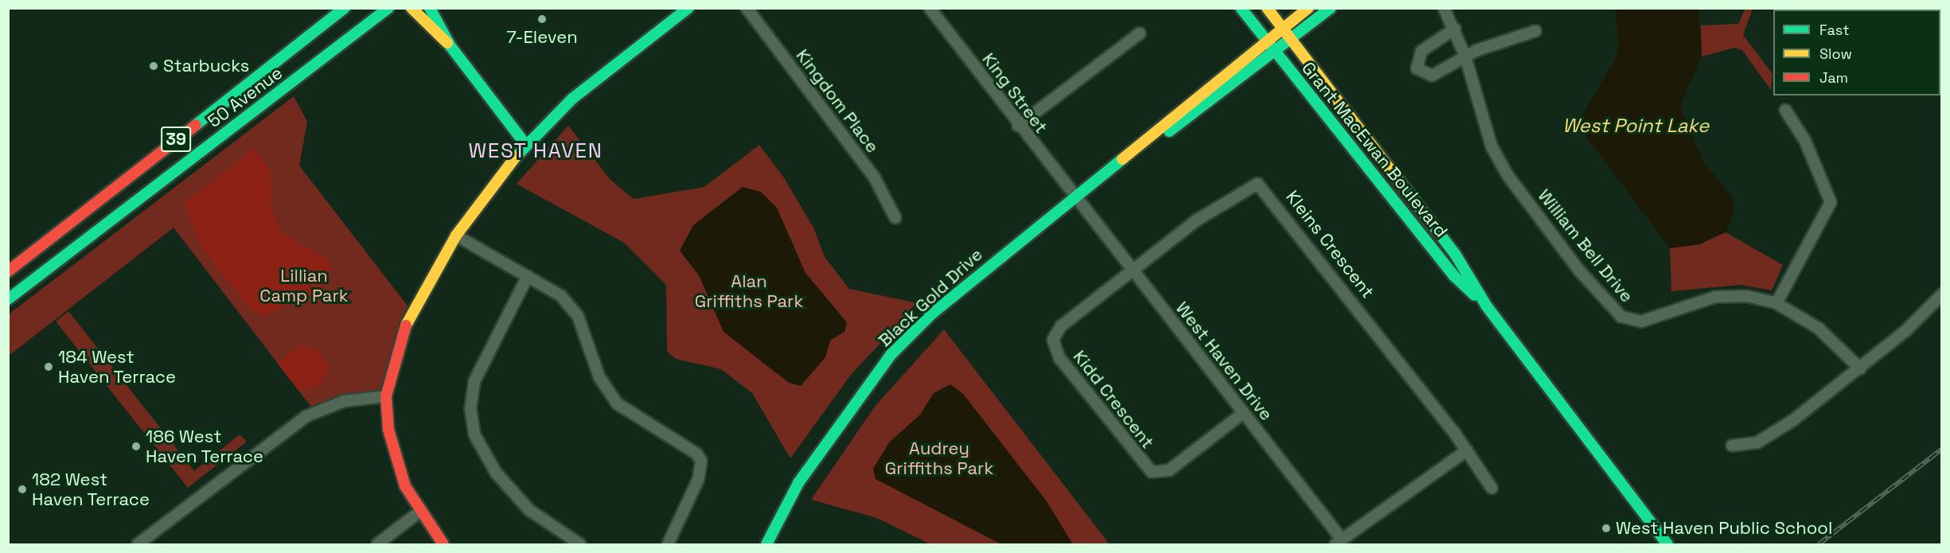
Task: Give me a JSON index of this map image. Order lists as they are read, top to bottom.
{
  "streets": {
    "main road": [
      "50 Avenue",
      "39",
      "Grant MacEwan Boulevard",
      "Black Gold Drive"
    ],
    "street": [
      "King Street",
      "Kingdom Place",
      "Kleins Crescent",
      "William Bell Drive",
      "West Haven Drive",
      "Kidd Crescent"
    ]
  },
  "crossings": [
    ["King Street", "Black Gold Drive"],
    ["King Street", "West Haven Drive"],
    ["Grant MacEwan Boulevard", "Black Gold Drive"],
    ["Kleins Crescent", "West Haven Drive"],
    ["Kleins Crescent", "Kidd Crescent"],
    ["Black Gold Drive", "West Haven Drive"],
    ["West Haven Drive", "Kidd Crescent"]
  ],
  "districts": ["WEST HAVEN"],
  "water": ["West Point Lake"],
  "parks": ["Lillian Camp Park", "Alan Griffiths Park", "Audrey Griffiths Park"],
  "places": [
    "7-Eleven",
    "Starbucks",
    "184 West Haven Terrace",
    "186 West Haven Terrace",
    "182 West Haven Terrace",
    "West Haven Public School"
  ],
  "legend": ["Fast", "Slow", "Jam"]
}
